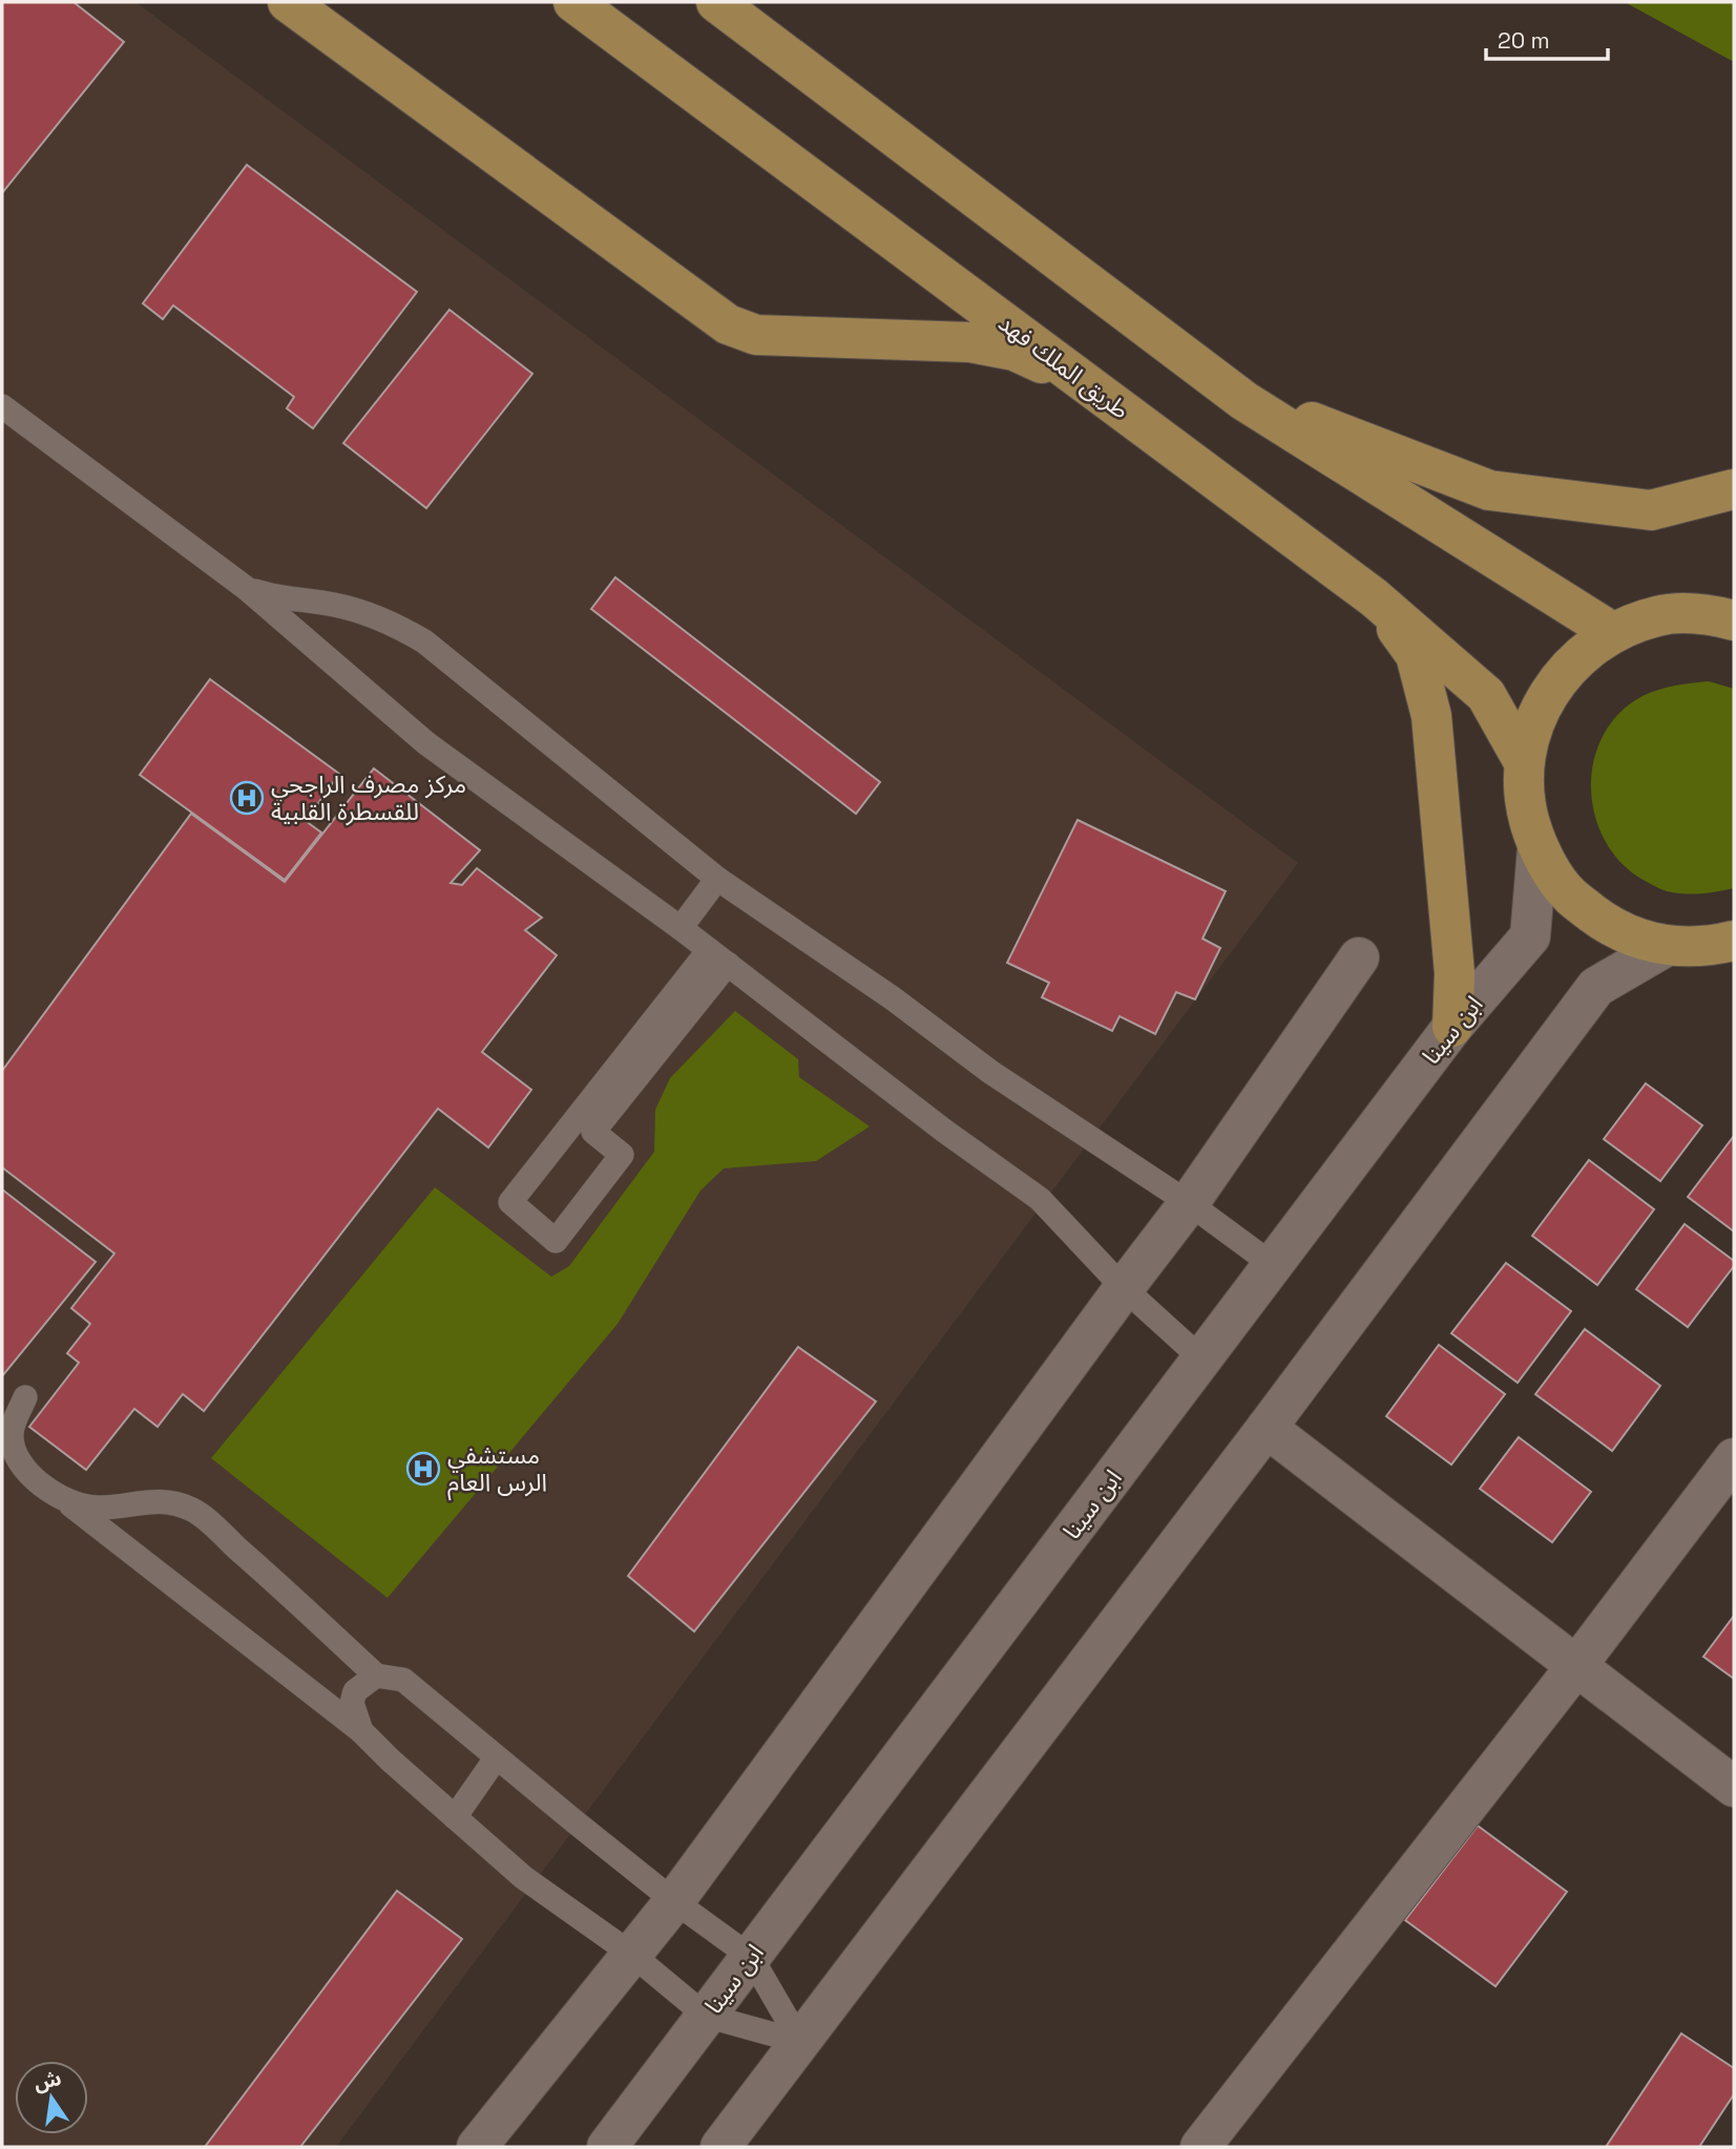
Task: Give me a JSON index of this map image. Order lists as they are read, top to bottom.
{
  "streets": {
    "main road": ["طريق الملك فهد"],
    "street": ["ابن سينا"]
  },
  "places": {
    "hospital": ["مركز مصرف الراجحي للقسطرة القلبية", "مستشفي الرس العام"]
  },
  "scale_bar": "20 m",
  "north": "top"
}
